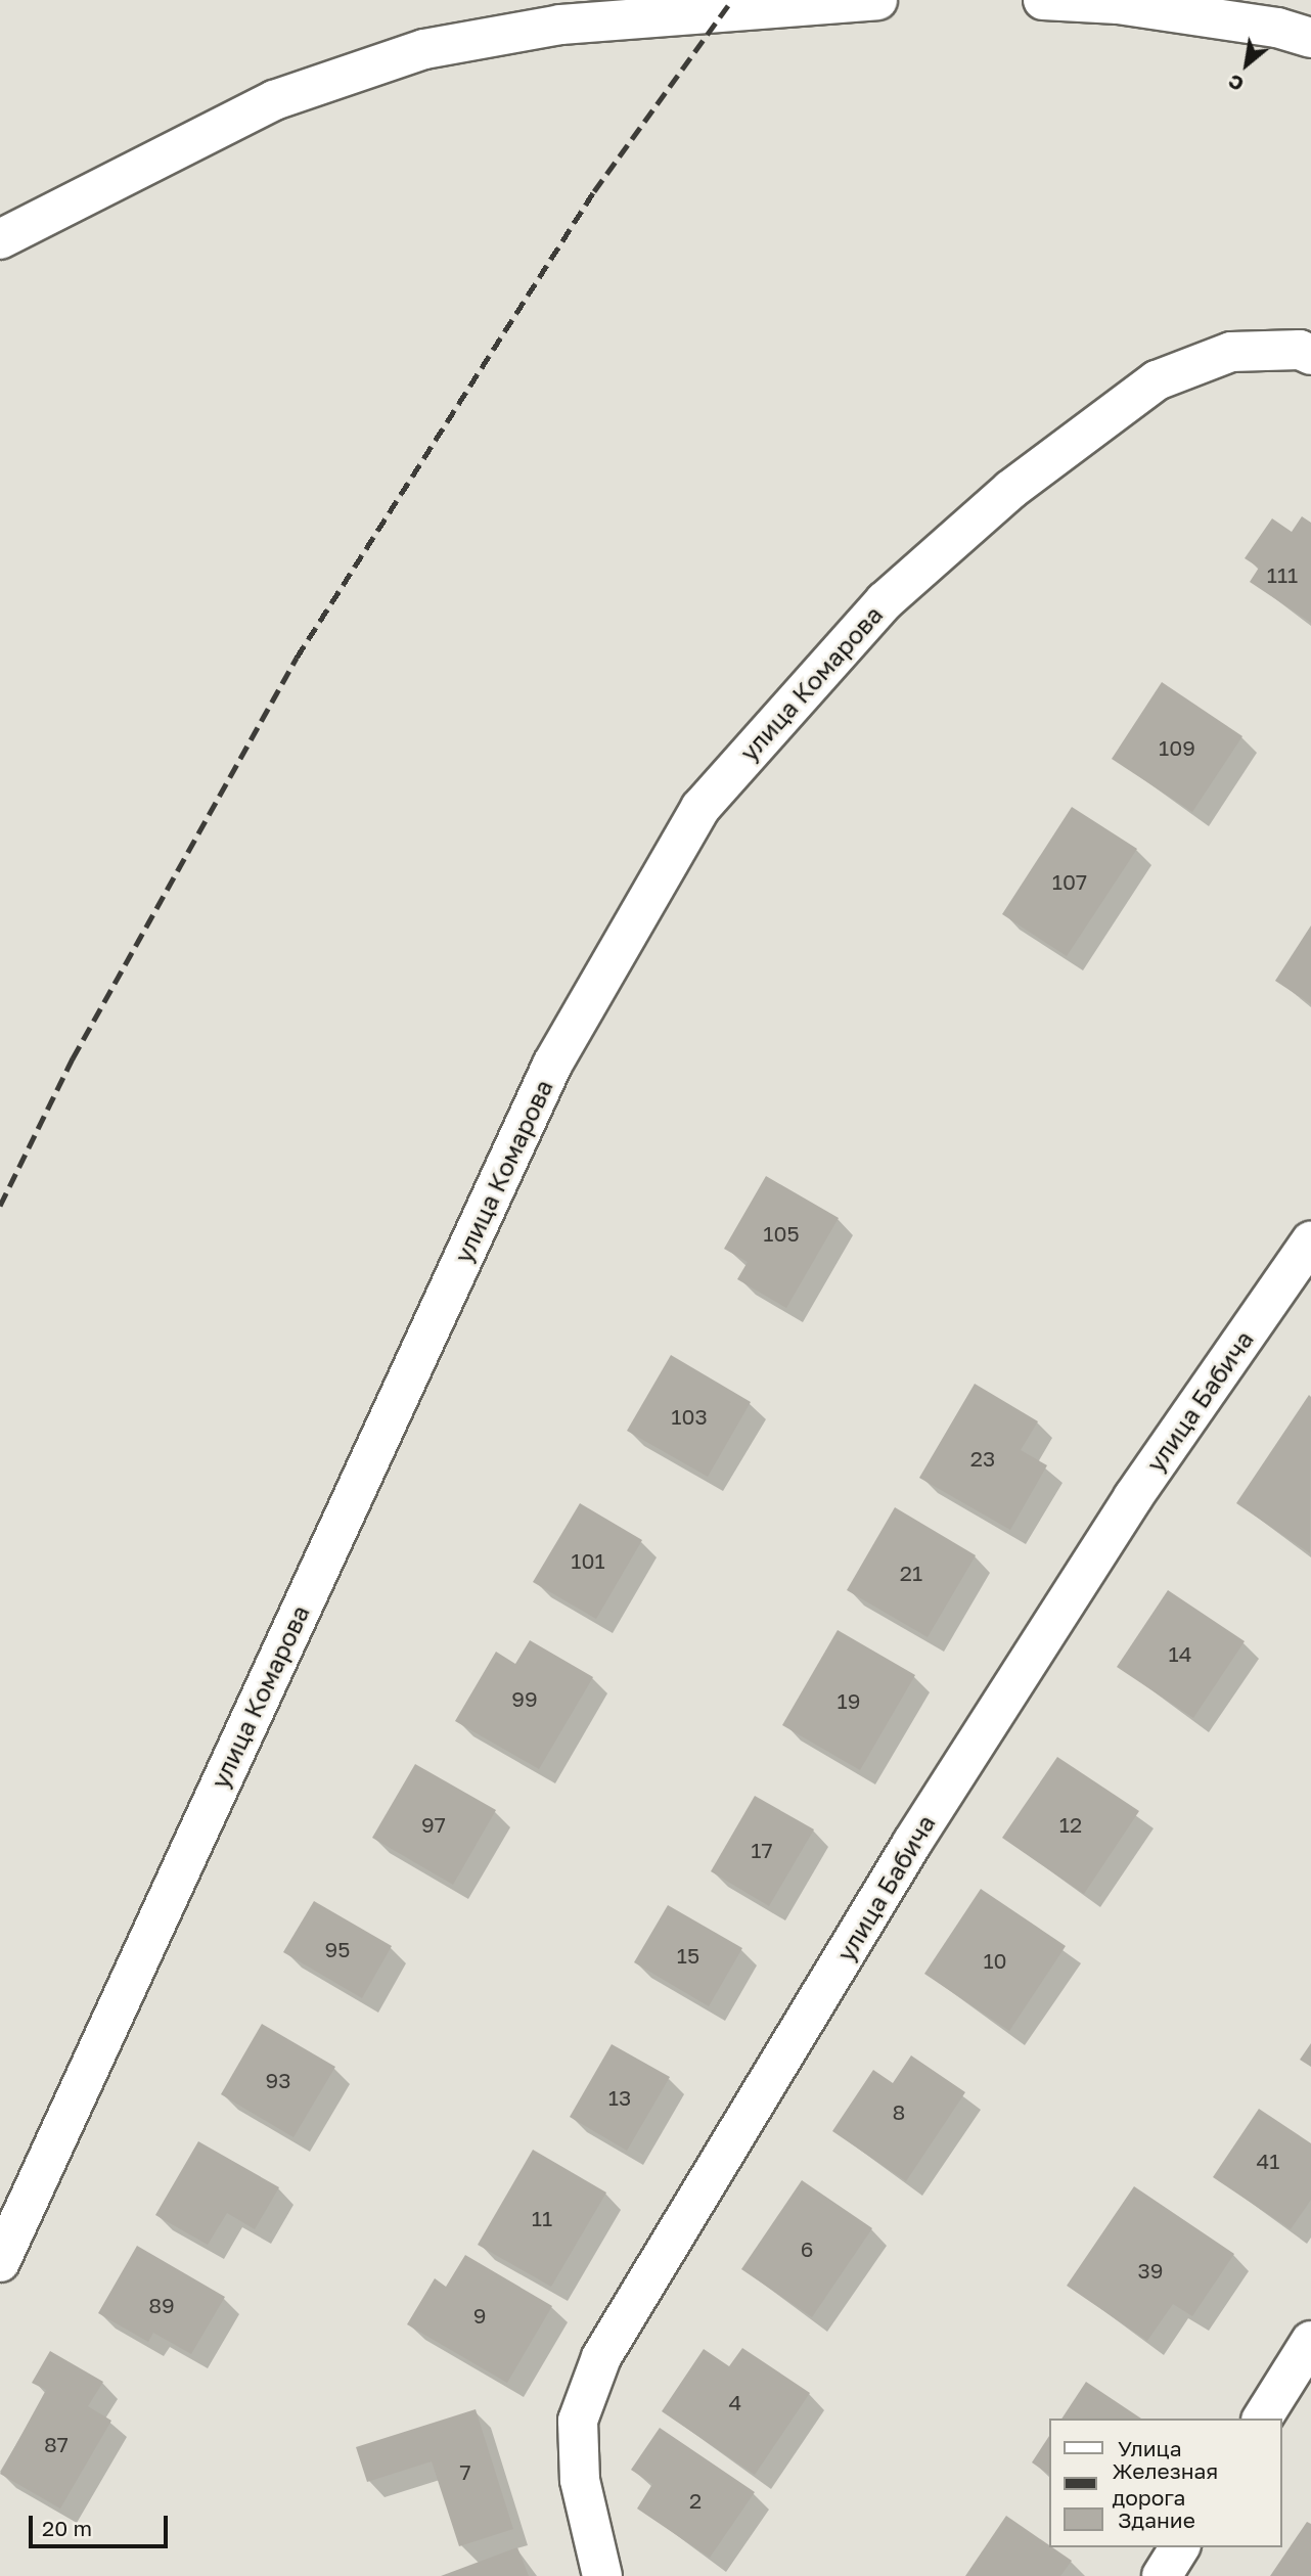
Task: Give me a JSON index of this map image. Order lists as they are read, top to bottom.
{
  "streets": {
    "street": ["улица Комарова", "улица Бабича"]
  },
  "house_numbers": [
    "111",
    "109",
    "107",
    "105",
    "103",
    "23",
    "101",
    "21",
    "14",
    "99",
    "19",
    "97",
    "12",
    "17",
    "95",
    "15",
    "10",
    "93",
    "13",
    "8",
    "41",
    "11",
    "6",
    "39",
    "89",
    "9",
    "4",
    "87",
    "7",
    "2"
  ],
  "legend": ["Улица", "Железная дорога", "Здание"],
  "scale_bar": "20 m",
  "north": "bottom left"
}
